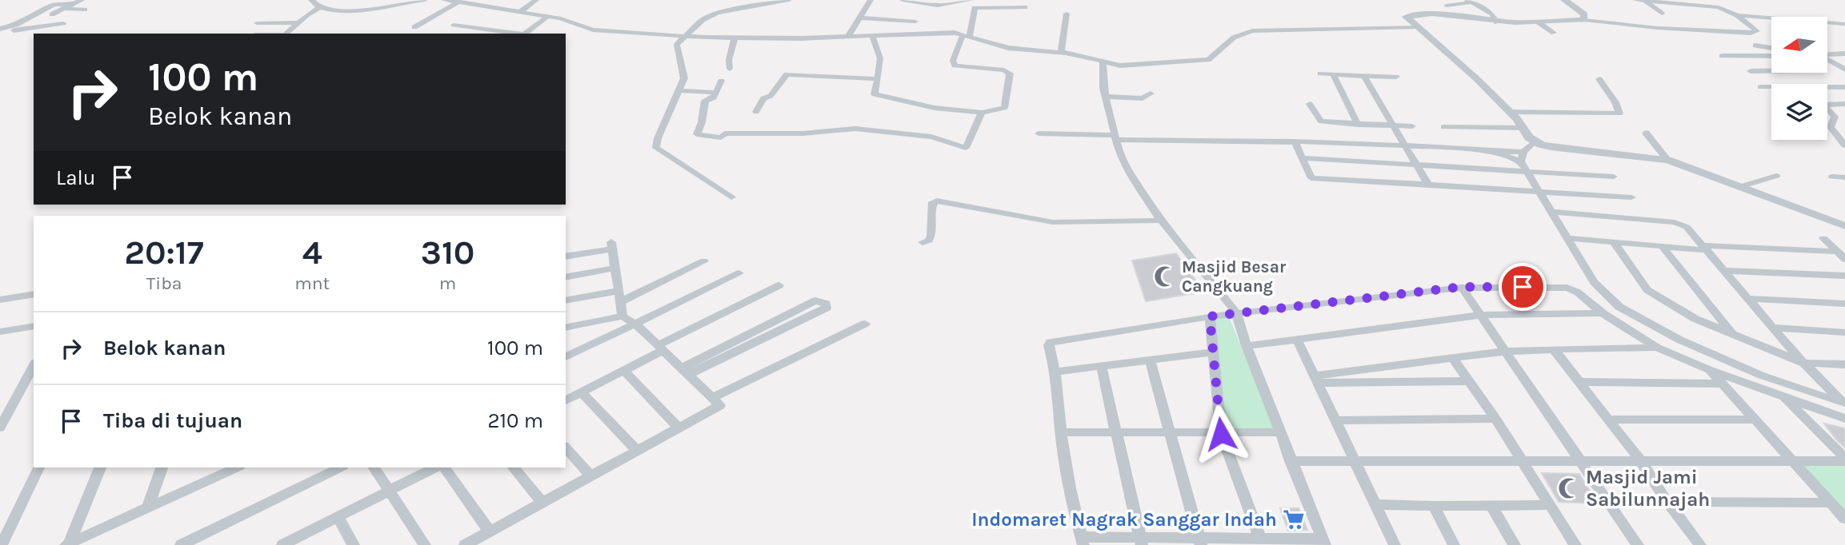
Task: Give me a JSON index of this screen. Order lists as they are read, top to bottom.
{
  "places": {
    "mosque": ["Masjid Besar Cangkuang", "Masjid Jami Sabilunnajah"],
    "supermarket": ["Indomaret Nagrak Sanggar Indah"]
  },
  "north": "left",
  "page": {
    "turn": ["100 m", "Belok kanan"],
    "then": "Lalu",
    "eta": [
      "20:17",
      "Tiba",
      "4",
      "mnt",
      "310",
      "m"
    ],
    "list": [
      {
        "name": "Belok kanan",
        "value": "100 m"
      },
      {
        "name": "Tiba di tujuan",
        "value": "210 m"
      }
    ]
  }
}
